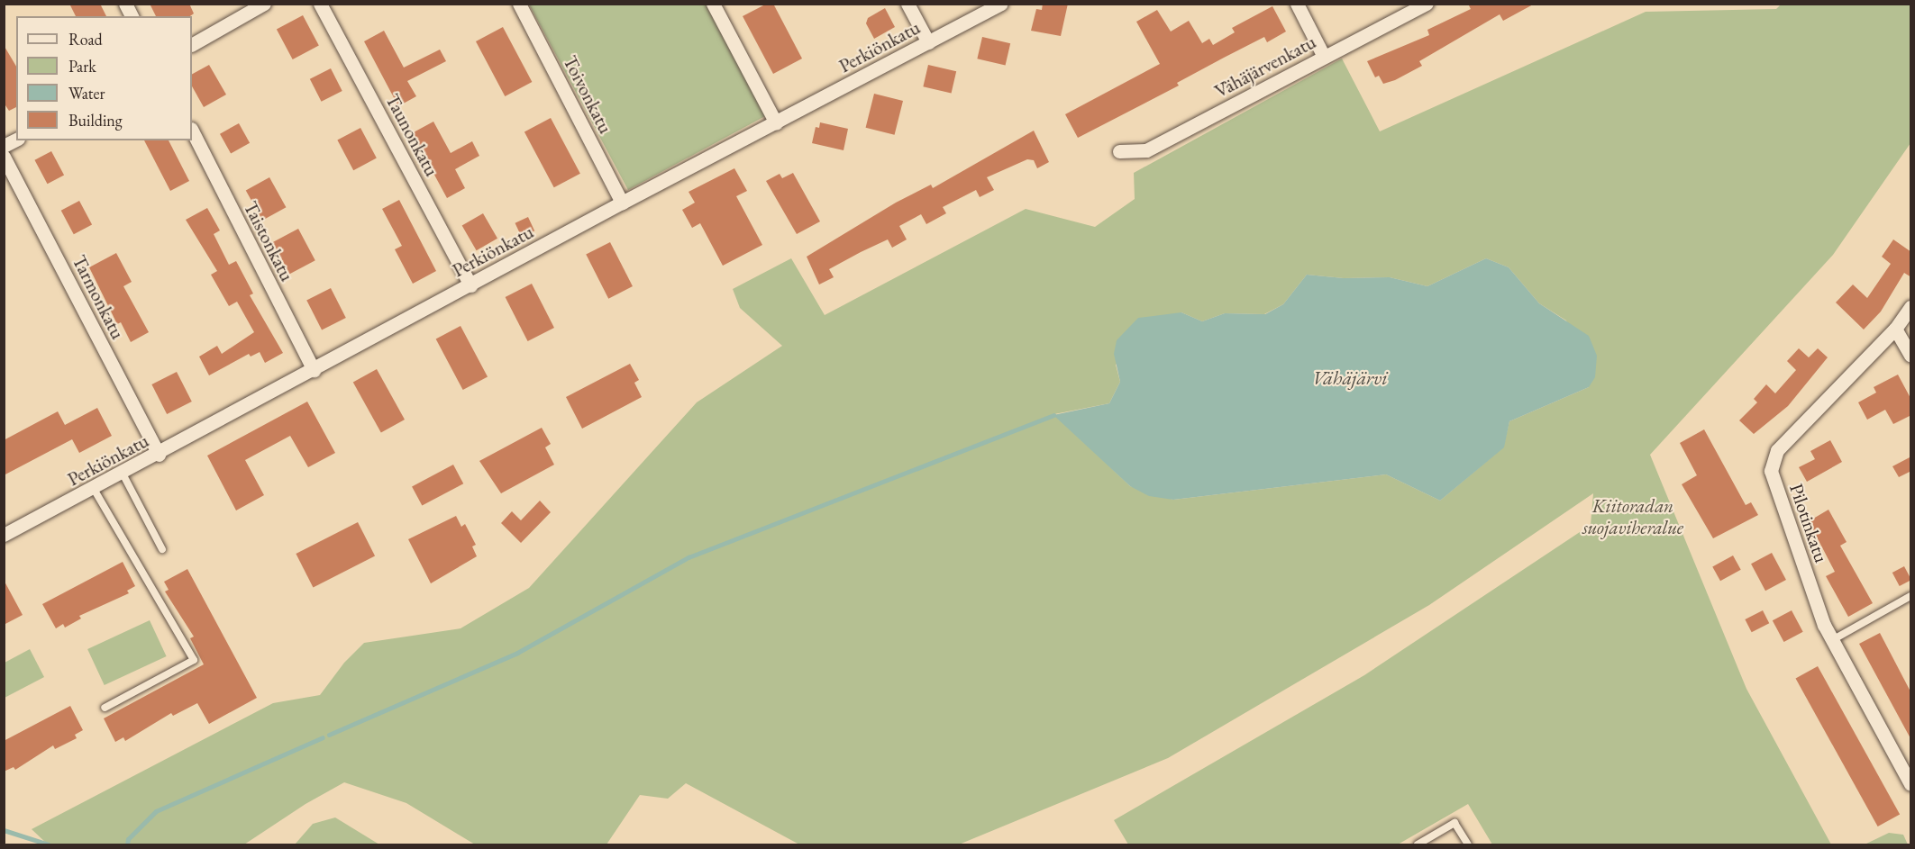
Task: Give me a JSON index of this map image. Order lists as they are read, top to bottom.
{
  "streets": {
    "street": [
      "Perkiönkatu",
      "Vähäjärvenkatu",
      "Toivonkatu",
      "Taunonkatu",
      "Taistonkatu",
      "Tarmonkatu",
      "Pilotinkatu"
    ]
  },
  "crossings": [
    ["Perkiönkatu", "Toivonkatu"],
    ["Perkiönkatu", "Taunonkatu"],
    ["Perkiönkatu", "Taistonkatu"],
    ["Perkiönkatu", "Tarmonkatu"]
  ],
  "water": ["Vähäjärvi"],
  "parks": ["Kiitoradan suojaviheralue"],
  "legend": [
    "Road",
    "Park",
    "Water",
    "Building"
  ]
}
